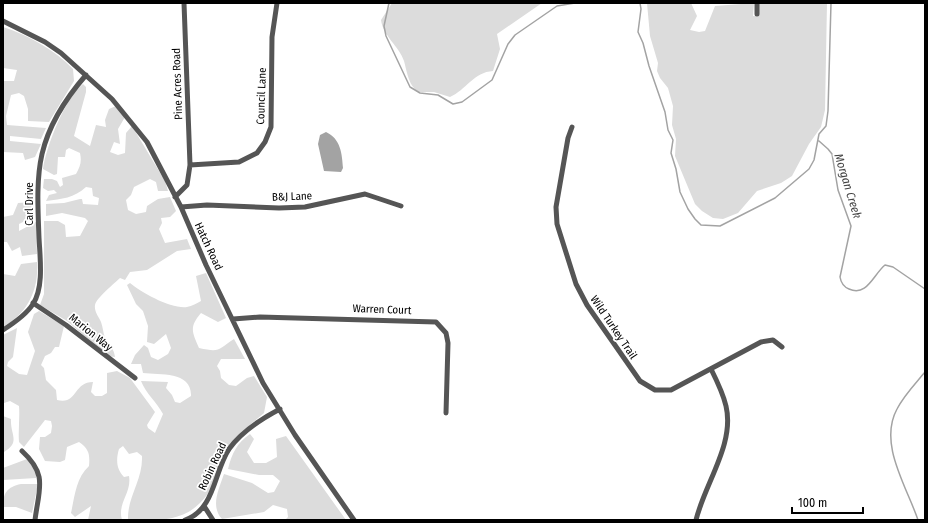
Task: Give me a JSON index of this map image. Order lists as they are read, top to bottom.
{
  "streets": {
    "street": [
      "Pine Acres Road",
      "Council Lane",
      "B&J Lane",
      "Carl Drive",
      "Hatch Road",
      "Warren Court",
      "Wild Turkey Trail",
      "Marion Way",
      "Robin Road"
    ]
  },
  "crossings": [
    ["Pine Acres Road", "Council Lane"],
    ["B&J Lane", "Hatch Road"],
    ["Carl Drive", "Hatch Road"],
    ["Carl Drive", "Marion Way"],
    ["Hatch Road", "Warren Court"],
    ["Hatch Road", "Robin Road"]
  ],
  "water": ["Morgan Creek"],
  "scale_bar": "100 m"
}
